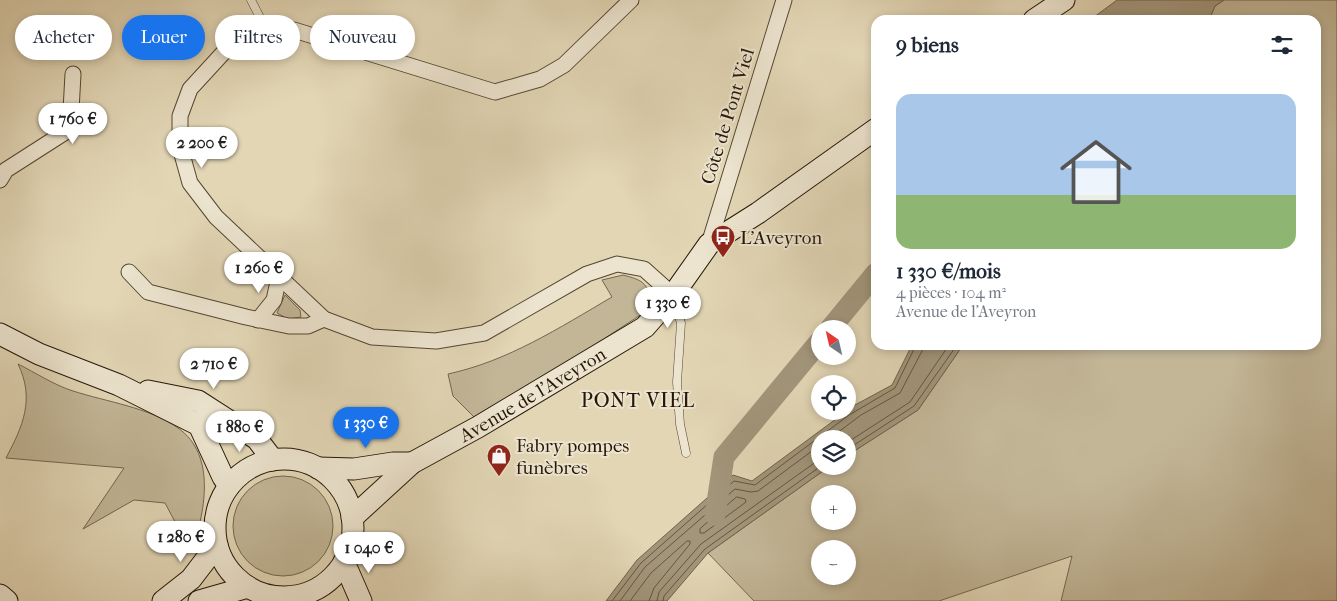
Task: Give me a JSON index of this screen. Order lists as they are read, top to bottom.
{
  "streets": {
    "main road": ["Avenue de l'Aveyron"],
    "street": ["Côte de Pont Viel"]
  },
  "crossings": [
    ["Côte de Pont Viel", "Avenue de l'Aveyron"]
  ],
  "districts": ["PONT VIEL"],
  "places": {
    "bus stop": ["L'Aveyron"],
    "shop": ["Fabry pompes funèbres"]
  },
  "north": "top left",
  "page": {
    "chip": [
      "Acheter",
      "Louer",
      "Filtres",
      "Nouveau"
    ],
    "heading": "9 biens",
    "list": [
      {
        "name": "1 330 €/mois",
        "note": "4 pièces · 104 m² · Avenue de l'Aveyron"
      }
    ],
    "price": [
      "1 760 €",
      "2 200 €",
      "1 260 €",
      "1 330 €",
      "2 710 €",
      "1 330 €",
      "1 880 €",
      "1 280 €",
      "1 040 €"
    ],
    "map_buttons": ["+", "−"]
  }
}
